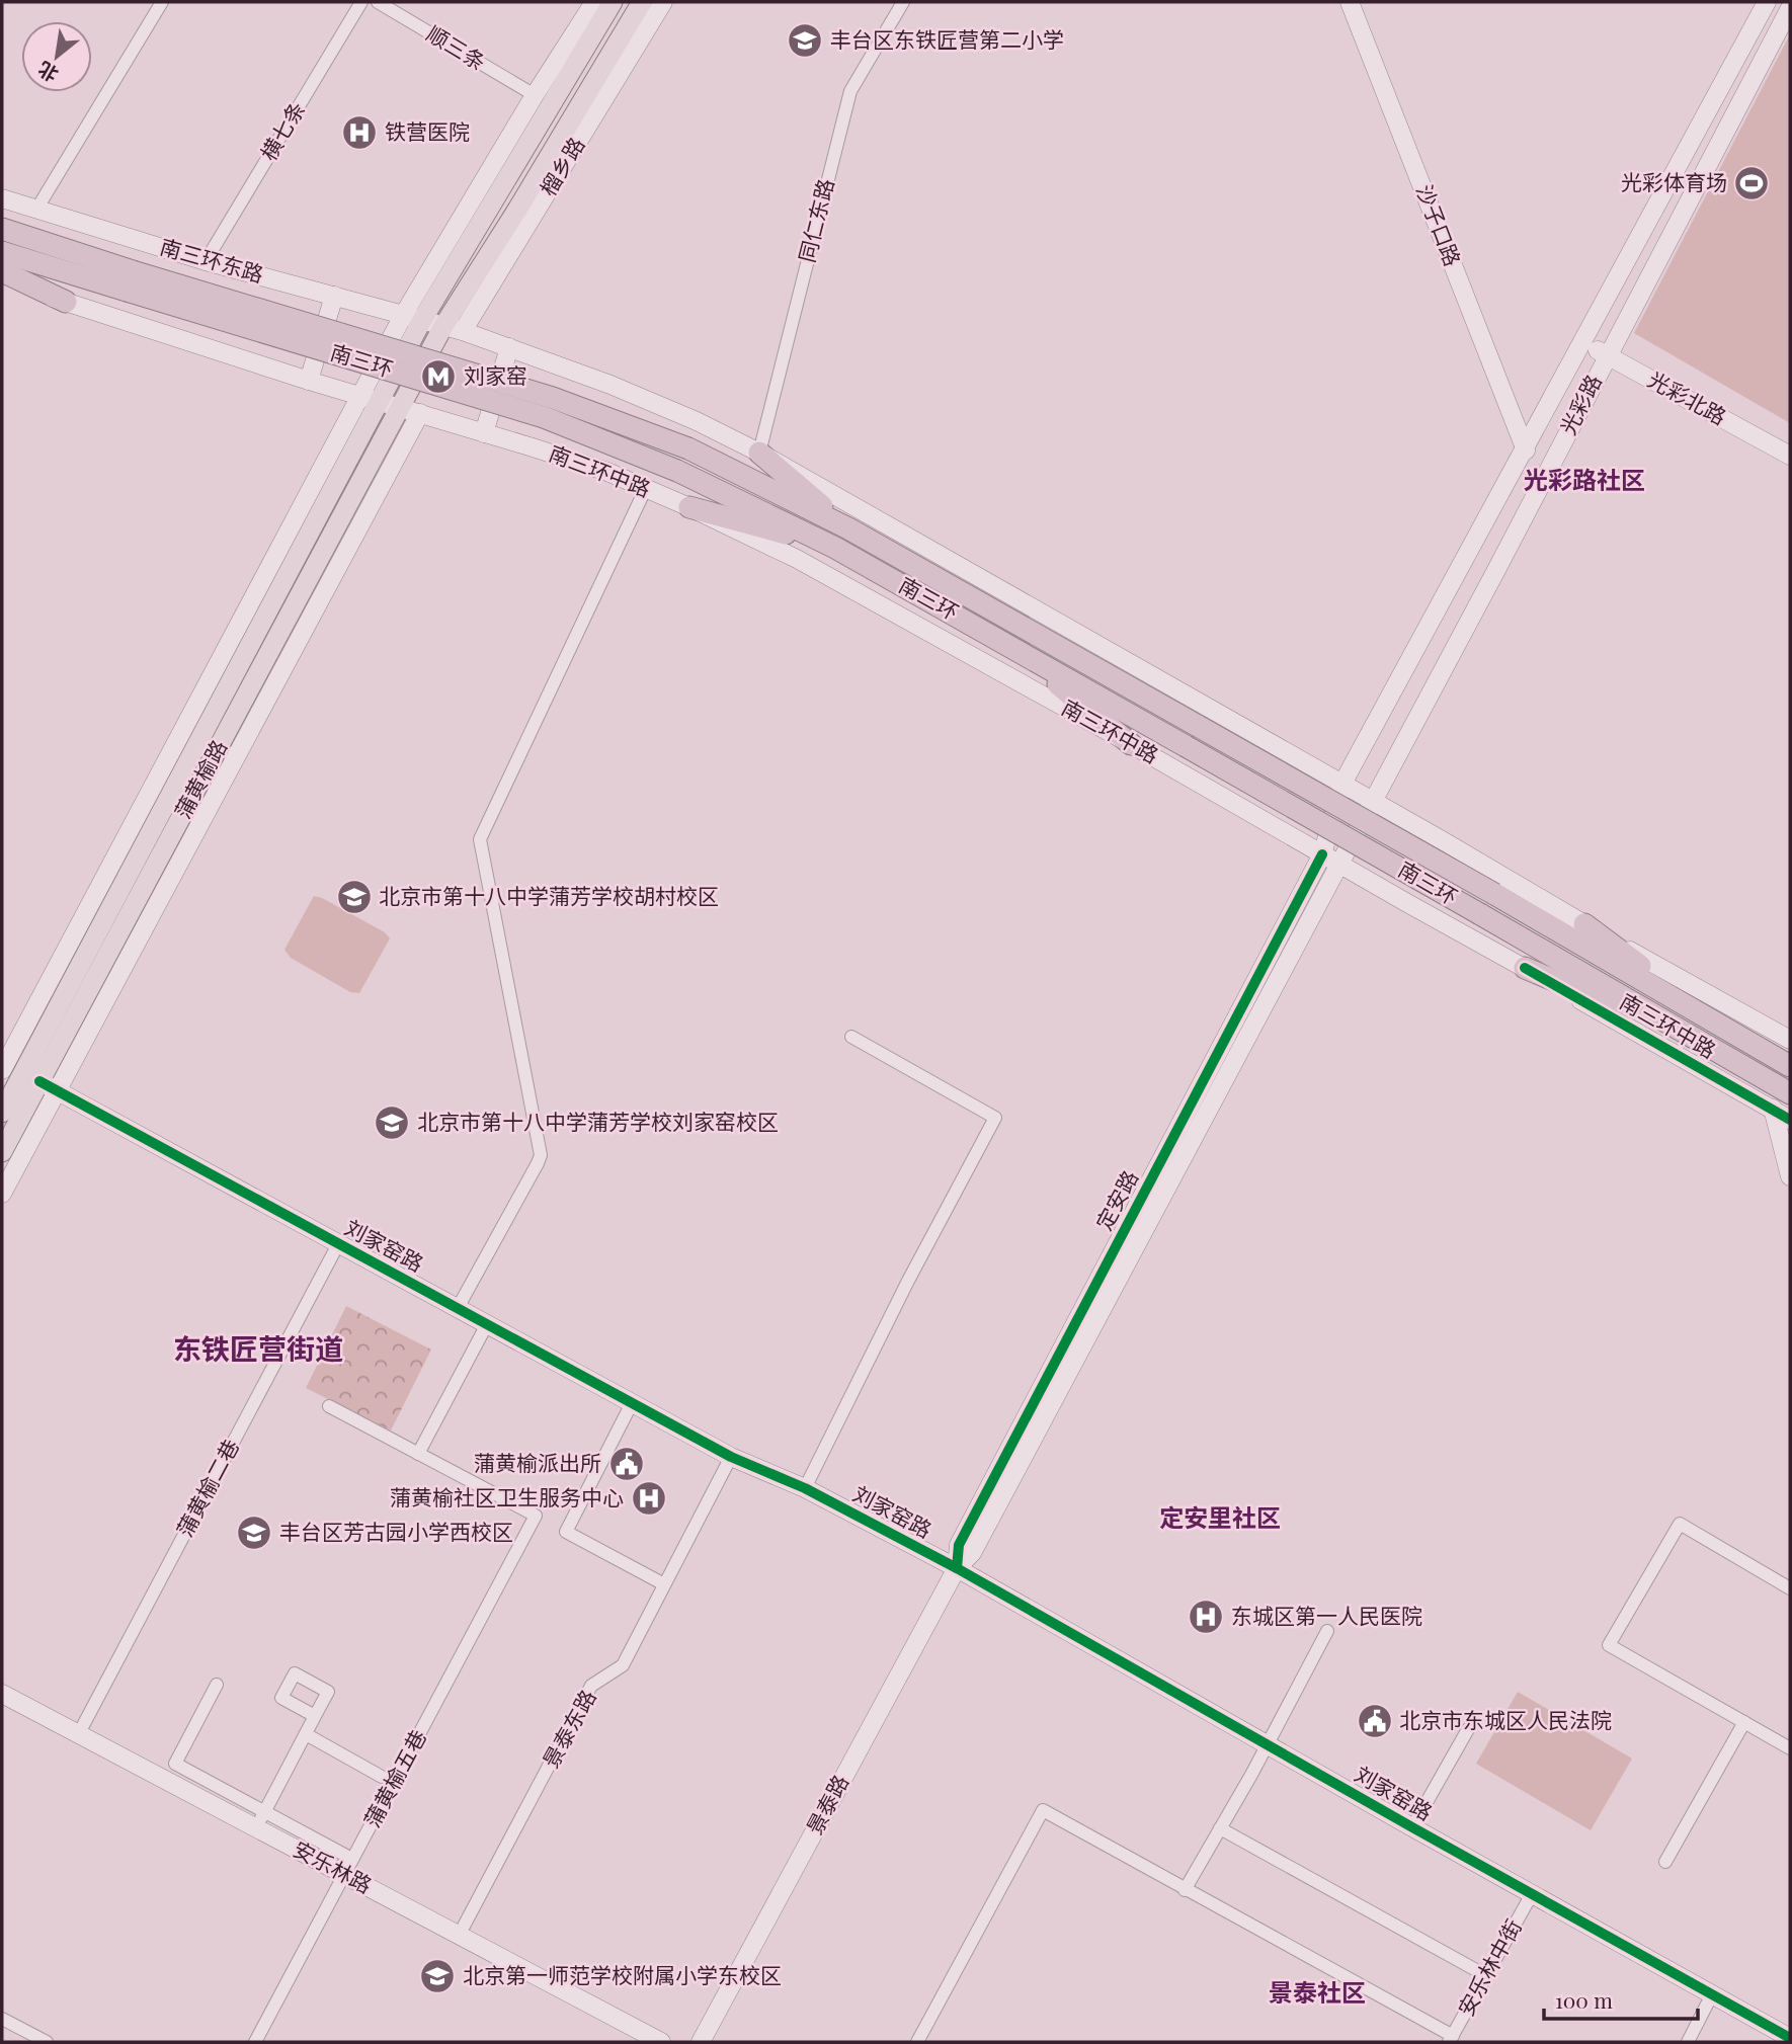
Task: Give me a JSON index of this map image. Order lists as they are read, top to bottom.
{
  "streets": {
    "highway": ["南三环"],
    "main road": ["榴乡路", "蒲黄榆路"],
    "street": [
      "顺三条",
      "横七条",
      "同仁东路",
      "沙子口路",
      "南三环东路",
      "光彩北路",
      "光彩路",
      "南三环中路",
      "定安路",
      "刘家窑路",
      "蒲黄榆二巷",
      "景泰东路",
      "蒲黄榆五巷",
      "景泰路",
      "安乐林路",
      "安乐林中街"
    ]
  },
  "crossings": [
    ["横七条", "南三环东路"],
    ["榴乡路", "南三环东路"],
    ["榴乡路", "南三环中路"],
    ["榴乡路", "蒲黄榆路"],
    ["沙子口路", "光彩路"],
    ["南三环东路", "蒲黄榆路"],
    ["光彩北路", "光彩路"],
    ["光彩路", "南三环中路"],
    ["光彩路", "定安路"],
    ["南三环中路", "蒲黄榆路"],
    ["南三环中路", "定安路"],
    ["蒲黄榆路", "刘家窑路"],
    ["定安路", "刘家窑路"],
    ["定安路", "景泰路"],
    ["刘家窑路", "蒲黄榆二巷"],
    ["刘家窑路", "景泰东路"],
    ["刘家窑路", "景泰路"],
    ["刘家窑路", "安乐林中街"],
    ["蒲黄榆二巷", "安乐林路"],
    ["景泰东路", "安乐林路"],
    ["蒲黄榆五巷", "安乐林路"]
  ],
  "districts": [
    "光彩路社区",
    "东铁匠营街道",
    "定安里社区",
    "景泰社区"
  ],
  "places": {
    "school or university": [
      "丰台区东铁匠营第二小学",
      "北京市第十八中学蒲芳学校胡村校区",
      "北京市第十八中学蒲芳学校刘家窑校区",
      "丰台区芳古园小学西校区",
      "北京第一师范学校附属小学东校区"
    ],
    "hospital": ["铁营医院", "蒲黄榆社区卫生服务中心", "东城区第一人民医院"],
    "sports": ["光彩体育场"],
    "metro station": ["刘家窑"],
    "public building": ["蒲黄榆派出所", "北京市东城区人民法院"]
  },
  "scale_bar": "100 m",
  "north": "bottom left"
}
